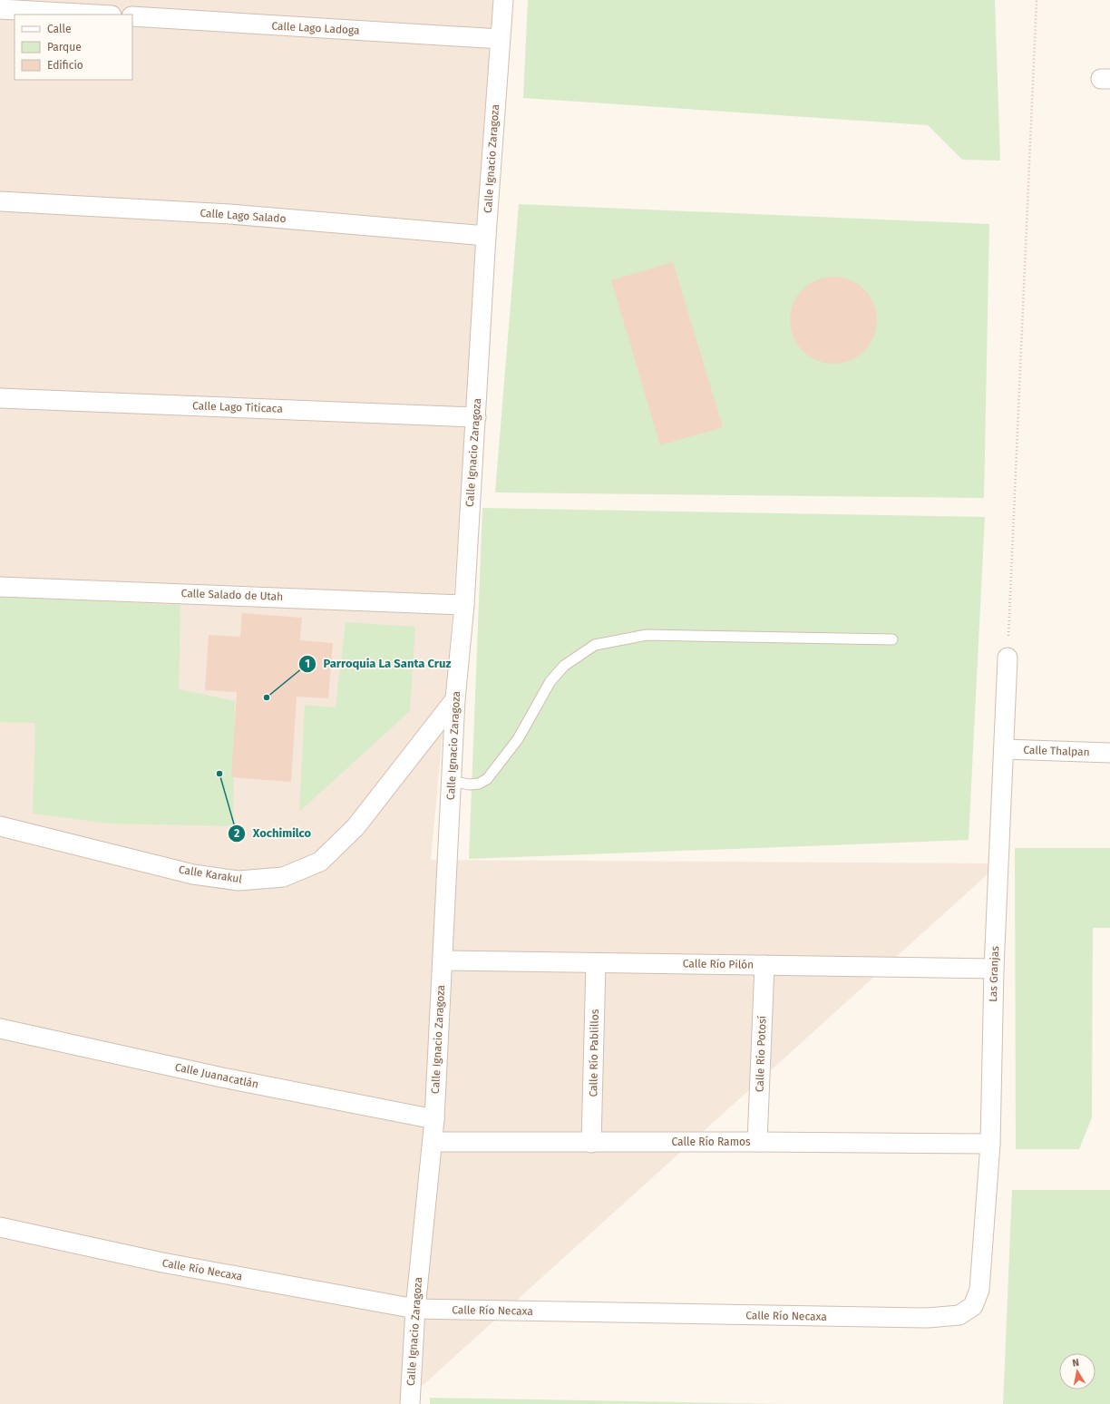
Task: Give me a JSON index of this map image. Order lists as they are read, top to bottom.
{
  "streets": {
    "street": [
      "Calle Lago Ladoga",
      "Calle Ignacio Zaragoza",
      "Calle Lago Salado",
      "Calle Lago Titicaca",
      "Calle Salado de Utah",
      "Calle Thalpan",
      "Calle Karakul",
      "Calle Río Pilón",
      "Las Granjas",
      "Calle Río Pablillos",
      "Calle Río Potosí",
      "Calle Juanacatlán",
      "Calle Río Ramos",
      "Calle Río Necaxa"
    ]
  },
  "crossings": [
    ["Calle Lago Ladoga", "Calle Ignacio Zaragoza"],
    ["Calle Ignacio Zaragoza", "Calle Lago Salado"],
    ["Calle Ignacio Zaragoza", "Calle Lago Titicaca"],
    ["Calle Ignacio Zaragoza", "Calle Salado de Utah"],
    ["Calle Ignacio Zaragoza", "Calle Karakul"],
    ["Calle Ignacio Zaragoza", "Calle Río Pilón"],
    ["Calle Ignacio Zaragoza", "Calle Juanacatlán"],
    ["Calle Ignacio Zaragoza", "Calle Río Ramos"],
    ["Calle Ignacio Zaragoza", "Calle Río Necaxa"],
    ["Calle Thalpan", "Las Granjas"],
    ["Calle Río Pilón", "Las Granjas"],
    ["Calle Río Pilón", "Calle Río Pablillos"],
    ["Calle Río Pilón", "Calle Río Potosí"],
    ["Las Granjas", "Calle Río Ramos"],
    ["Las Granjas", "Calle Río Necaxa"],
    ["Calle Río Pablillos", "Calle Río Ramos"],
    ["Calle Río Potosí", "Calle Río Ramos"]
  ],
  "places": ["Parroquia La Santa Cruz", "Xochimilco"],
  "legend": ["Calle", "Parque", "Edificio"],
  "north": "top"
}
